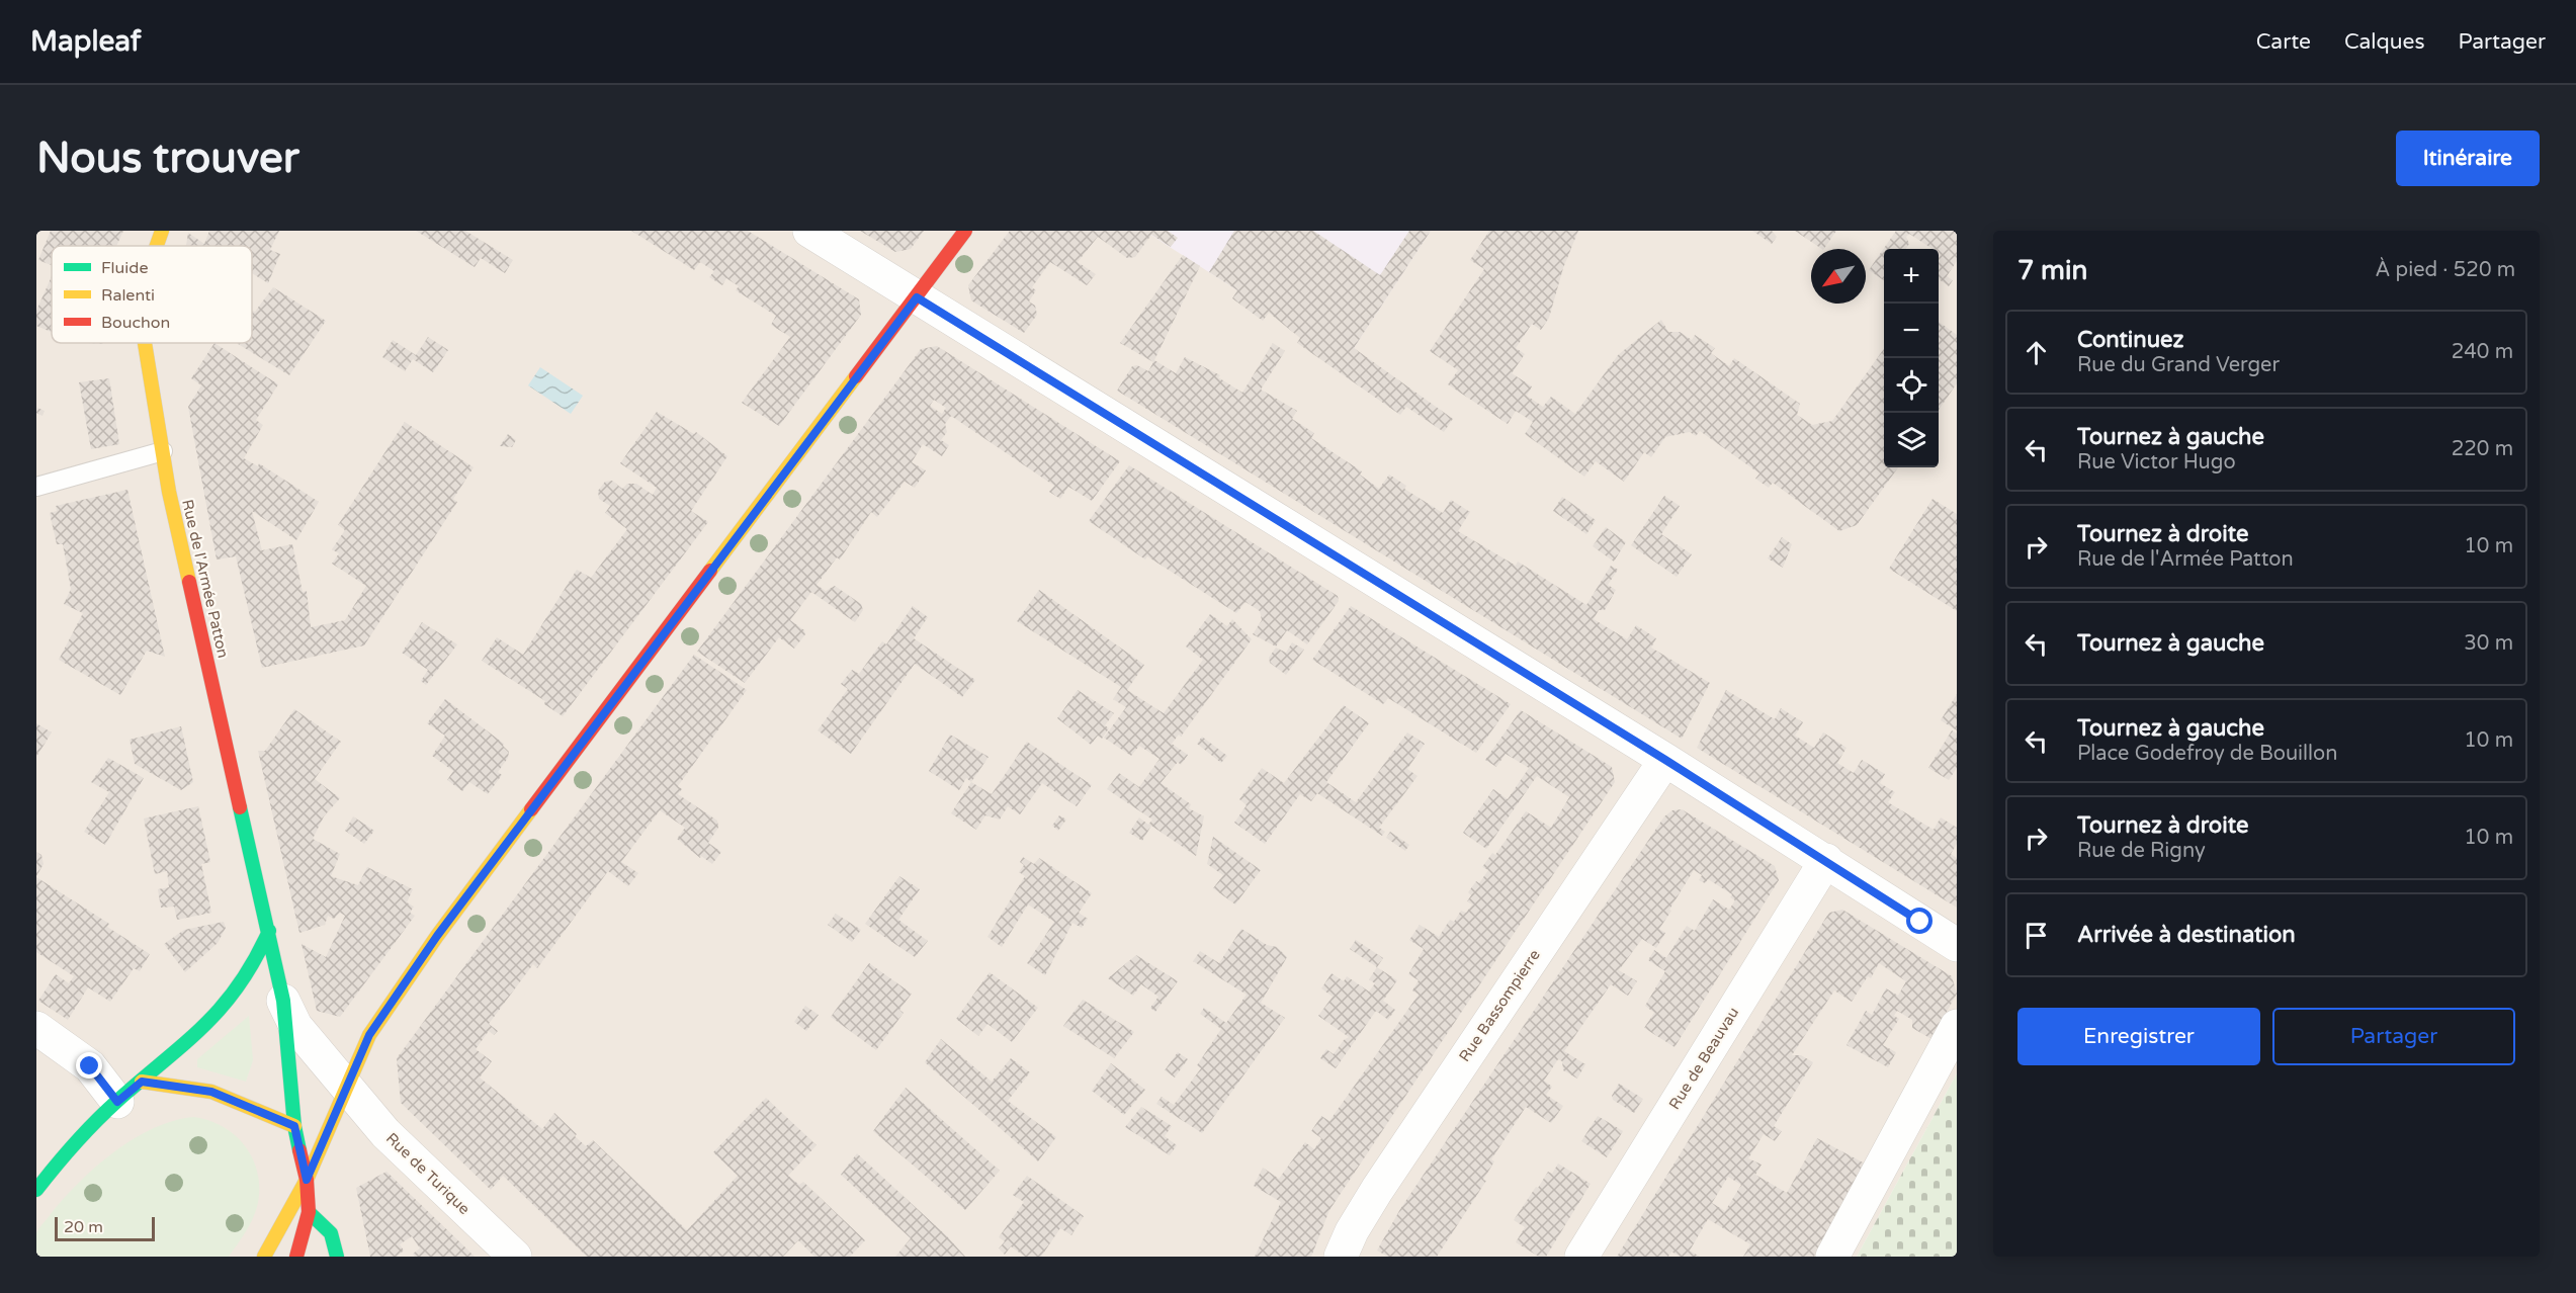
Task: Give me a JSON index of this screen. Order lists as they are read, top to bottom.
{
  "streets": {
    "main road": ["Rue de l'Armée Patton"],
    "street": ["Rue Bassompierre", "Rue de Beauvau", "Rue de Turique"]
  },
  "crossings": [
    ["Rue de l'Armée Patton", "Rue de Turique"]
  ],
  "legend": ["Fluide", "Ralenti", "Bouchon"],
  "scale_bar": "20 m",
  "north": "bottom left",
  "page": {
    "header": "Mapleaf",
    "nav": ["Carte", "Calques", "Partager"],
    "buttons": [
      "Itinéraire",
      ["Enregistrer", "Partager"]
    ],
    "title": "Nous trouver",
    "heading": ["7 min", "À pied · 520 m"],
    "map_buttons": ["+", "−"],
    "list": [
      ["Continuez", "Rue du Grand Verger", "240 m"],
      ["Tournez à gauche", "Rue Victor Hugo", "220 m"],
      ["Tournez à droite", "Rue de l'Armée Patton", "10 m"],
      ["Tournez à gauche", "30 m"],
      ["Tournez à gauche", "Place Godefroy de Bouillon", "10 m"],
      ["Tournez à droite", "Rue de Rigny", "10 m"],
      "Arrivée à destination"
    ],
    "scale": "20 m"
  }
}
